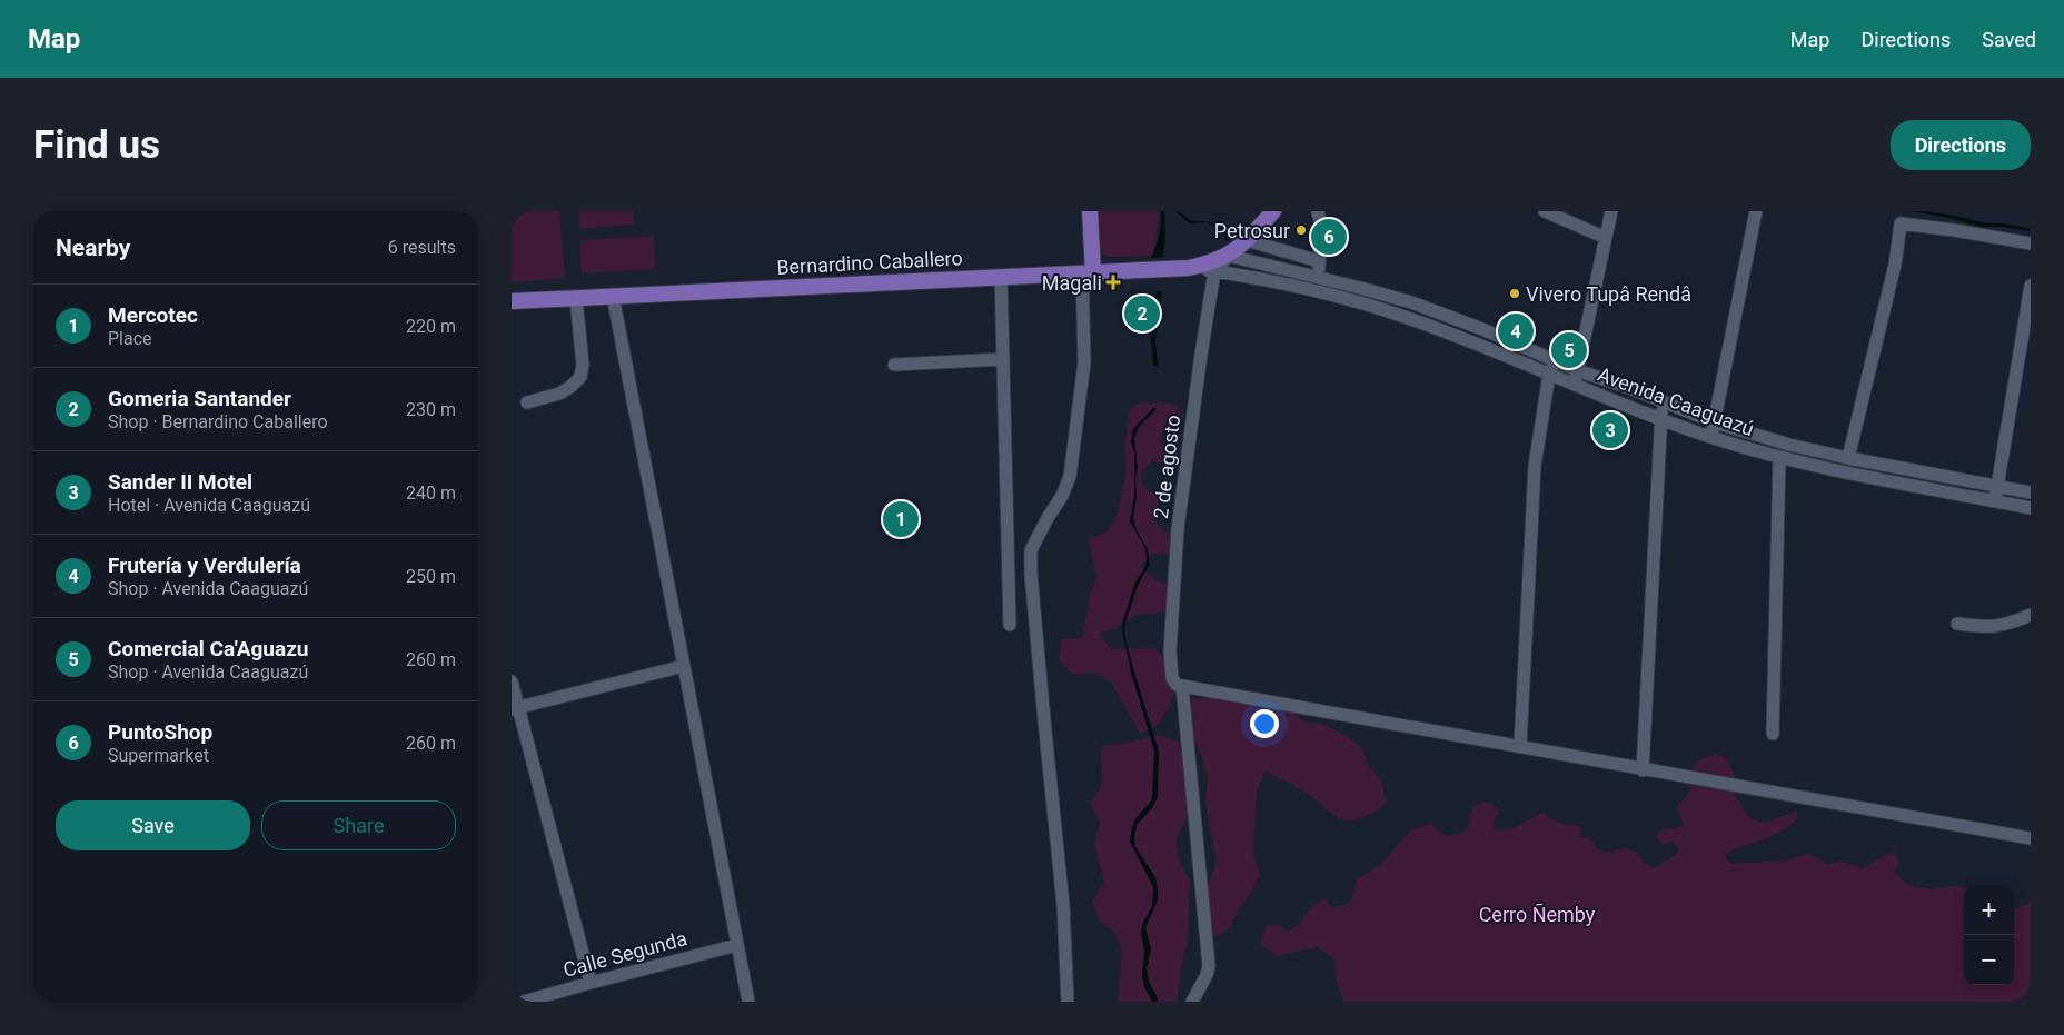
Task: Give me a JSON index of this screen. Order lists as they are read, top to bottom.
{
  "streets": {
    "main road": ["Bernardino Caballero"],
    "street": ["Avenida Caaguazú", "2 de agosto", "Calle Segunda"]
  },
  "crossings": [
    ["Bernardino Caballero", "Avenida Caaguazú"],
    ["Avenida Caaguazú", "2 de agosto"]
  ],
  "parks": ["Cerro Ñemby"],
  "places": {
    "other": ["Petrosur", "Vivero Tupâ Rendâ"],
    "health": ["Magali"]
  },
  "page": {
    "header": "Map",
    "nav": ["Map", "Directions", "Saved"],
    "buttons": [
      "Directions",
      ["Save", "Share"]
    ],
    "title": "Find us",
    "heading": ["Nearby", "6 results"],
    "pins": [
      "6",
      "2",
      "4",
      "5",
      "3",
      "1"
    ],
    "list": [
      {
        "mark": "1",
        "name": "Mercotec",
        "note": "Place",
        "value": "220 m"
      },
      {
        "mark": "2",
        "name": "Gomeria Santander",
        "note": "Shop · Bernardino Caballero",
        "value": "230 m"
      },
      {
        "mark": "3",
        "name": "Sander II Motel",
        "note": "Hotel · Avenida Caaguazú",
        "value": "240 m"
      },
      {
        "mark": "4",
        "name": "Frutería y Verdulería",
        "note": "Shop · Avenida Caaguazú",
        "value": "250 m"
      },
      {
        "mark": "5",
        "name": "Comercial Ca'Aguazu",
        "note": "Shop · Avenida Caaguazú",
        "value": "260 m"
      },
      {
        "mark": "6",
        "name": "PuntoShop",
        "note": "Supermarket",
        "value": "260 m"
      }
    ],
    "map_buttons": ["+", "−"]
  }
}
